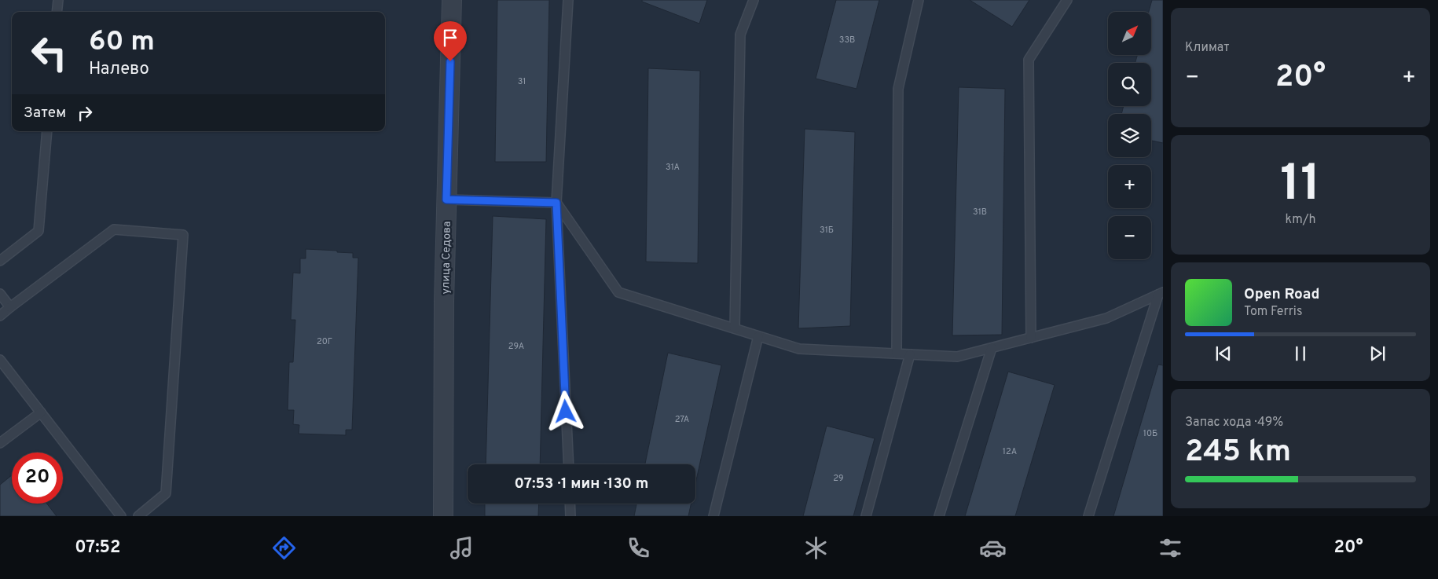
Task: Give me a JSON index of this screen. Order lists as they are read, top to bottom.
{
  "streets": {
    "street": ["улица Седова"]
  },
  "house_numbers": [
    "33В",
    "31",
    "31А",
    "31В",
    "31Б",
    "20Г",
    "29А",
    "27А",
    "10Б",
    "12А",
    "29"
  ],
  "north": "top right",
  "page": {
    "tile": [
      "Климат",
      ["11", "km/h"],
      ["Запас хода · 49%", "245 km"]
    ],
    "map_buttons": ["+", "−"],
    "turn": ["60 m", "Налево"],
    "heat": ["−", "20°", "+"],
    "then": "Затем",
    "song": ["Open Road", "Tom Ferris"],
    "limit": "20",
    "trip": "07:53 · 1 мин · 130 m",
    "tabs": ["07:52", "20°"]
  }
}
